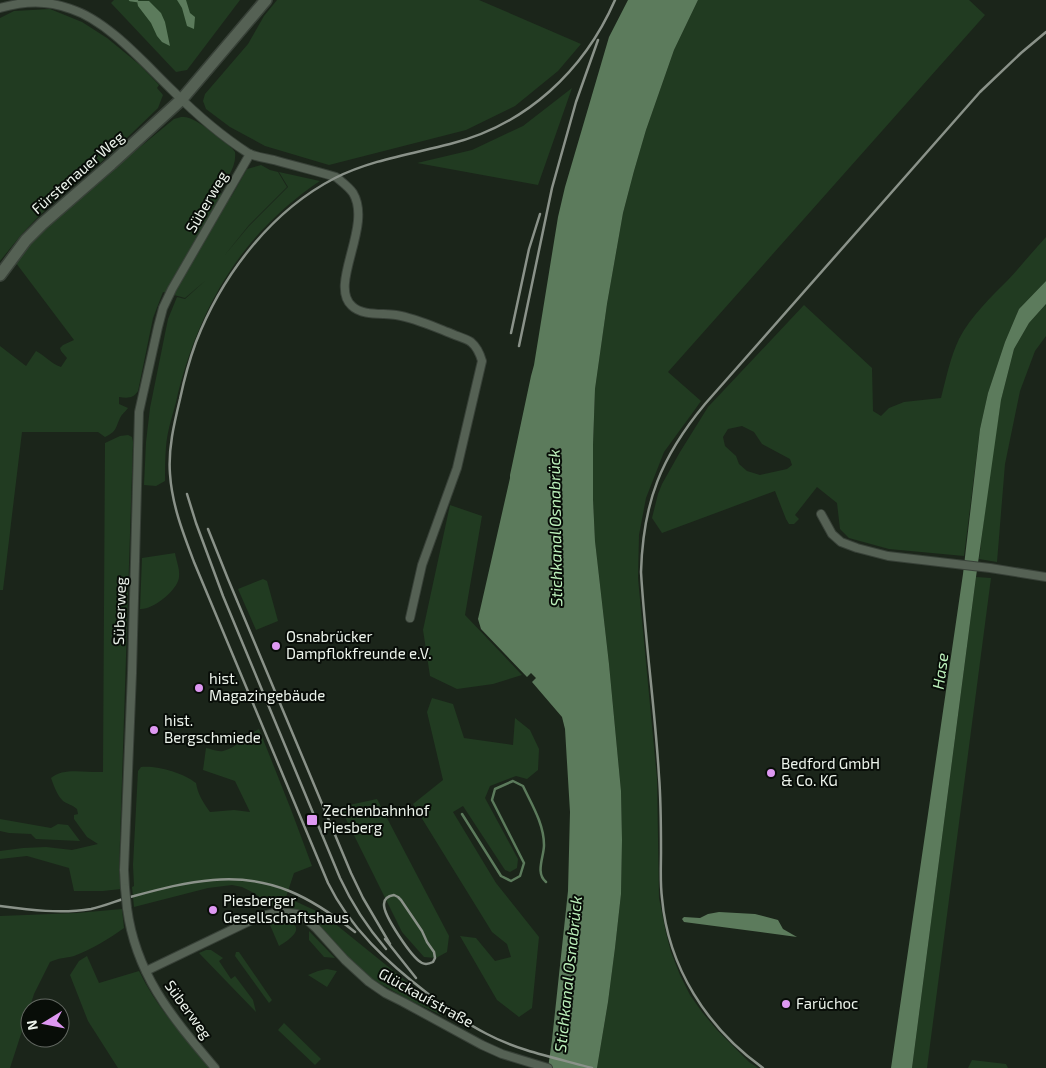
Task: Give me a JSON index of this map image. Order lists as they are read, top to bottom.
{
  "streets": {
    "street": ["Fürstenauer Weg", "Süberweg", "Glückaufstraße"]
  },
  "crossings": [
    ["Süberweg", "Glückaufstraße"]
  ],
  "water": ["Stichkanal Osnabrück", "Hase"],
  "places": {
    "other": [
      "Osnabrücker Dampflokfreunde e.V.",
      "hist. Magazingebäude",
      "hist. Bergschmiede",
      "Bedford GmbH & Co. KG",
      "Piesberger Gesellschaftshaus",
      "Farüchoc"
    ],
    "transit": ["Zechenbahnhof Piesberg"]
  },
  "north": "left"
}
